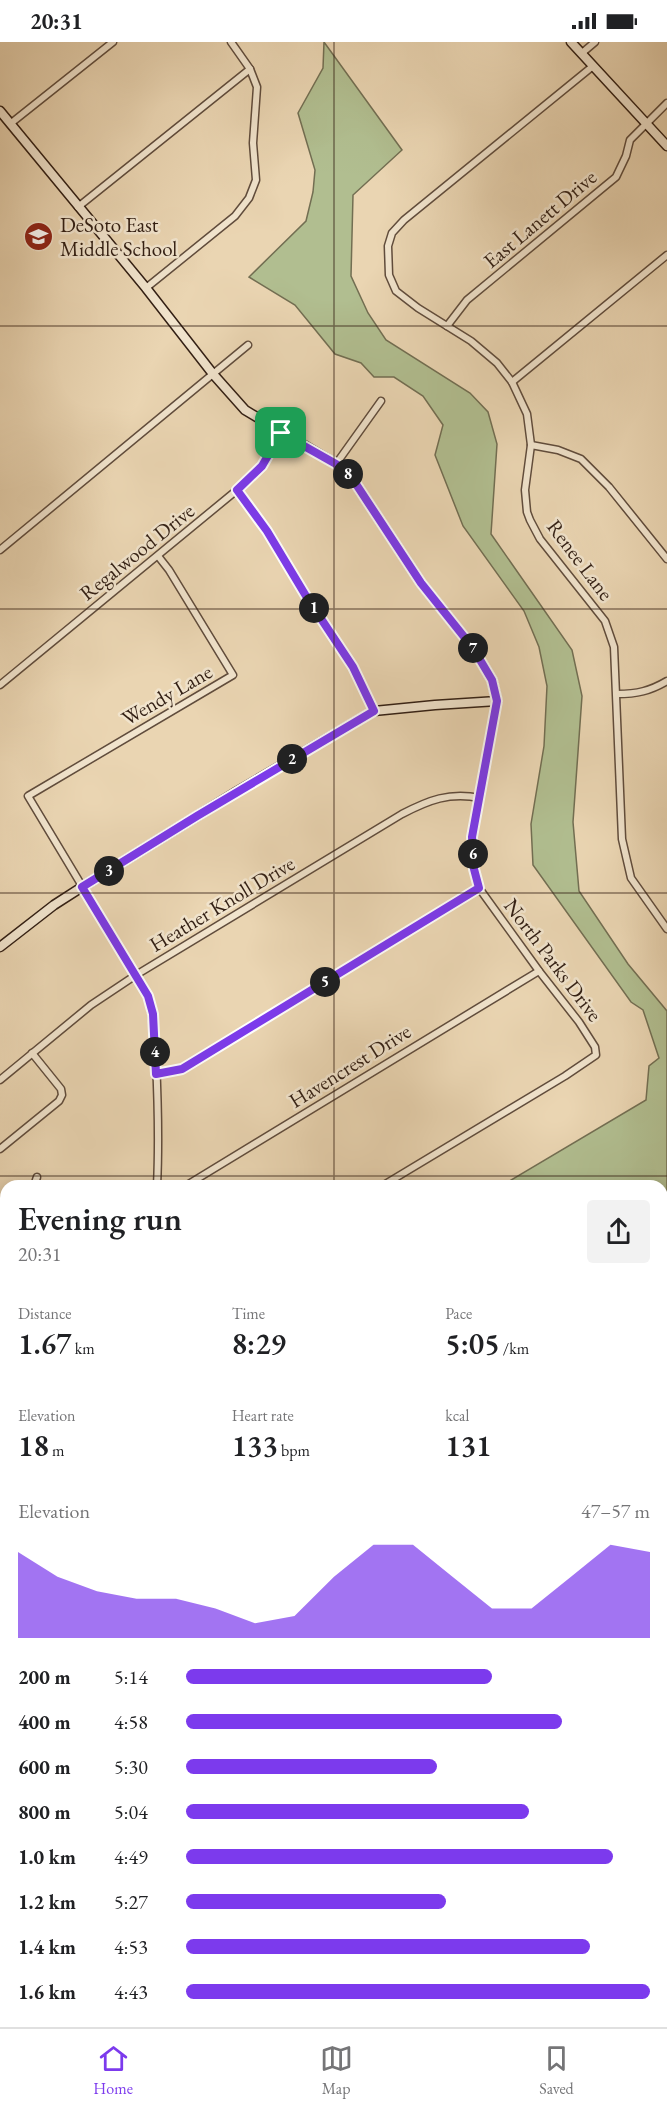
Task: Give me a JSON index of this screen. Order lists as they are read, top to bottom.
{
  "streets": {
    "street": [
      "East Lanett Drive",
      "Regalwood Drive",
      "Renee Lane",
      "Wendy Lane",
      "Heather Knoll Drive",
      "North Parks Drive",
      "Havencrest Drive"
    ]
  },
  "crossings": [
    ["East Lanett Drive", "Renee Lane"],
    ["Regalwood Drive", "Wendy Lane"],
    ["Regalwood Drive", "North Parks Drive"],
    ["Heather Knoll Drive", "North Parks Drive"],
    ["North Parks Drive", "Havencrest Drive"]
  ],
  "places": {
    "school or university": ["DeSoto East Middle School"]
  },
  "page": {
    "status": "20:31",
    "pins": [
      "8",
      "1",
      "7",
      "2",
      "6",
      "3",
      "5",
      "4"
    ],
    "heading": ["Evening run", "20:31"],
    "stats": [
      ["Distance", "1.67 km"],
      ["Time", "8:29"],
      ["Pace", "5:05 /km"],
      ["Elevation", "18 m"],
      ["Heart rate", "133 bpm"],
      ["kcal", "131"]
    ],
    "chart": ["Elevation", "47–57 m"],
    "list": [
      {
        "name": "200 m",
        "note": "5:14"
      },
      {
        "name": "400 m",
        "note": "4:58"
      },
      {
        "name": "600 m",
        "note": "5:30"
      },
      {
        "name": "800 m",
        "note": "5:04"
      },
      {
        "name": "1.0 km",
        "note": "4:49"
      },
      {
        "name": "1.2 km",
        "note": "5:27"
      },
      {
        "name": "1.4 km",
        "note": "4:53"
      },
      {
        "name": "1.6 km",
        "note": "4:43"
      }
    ],
    "tabs": ["Home", "Map", "Saved"]
  }
}
